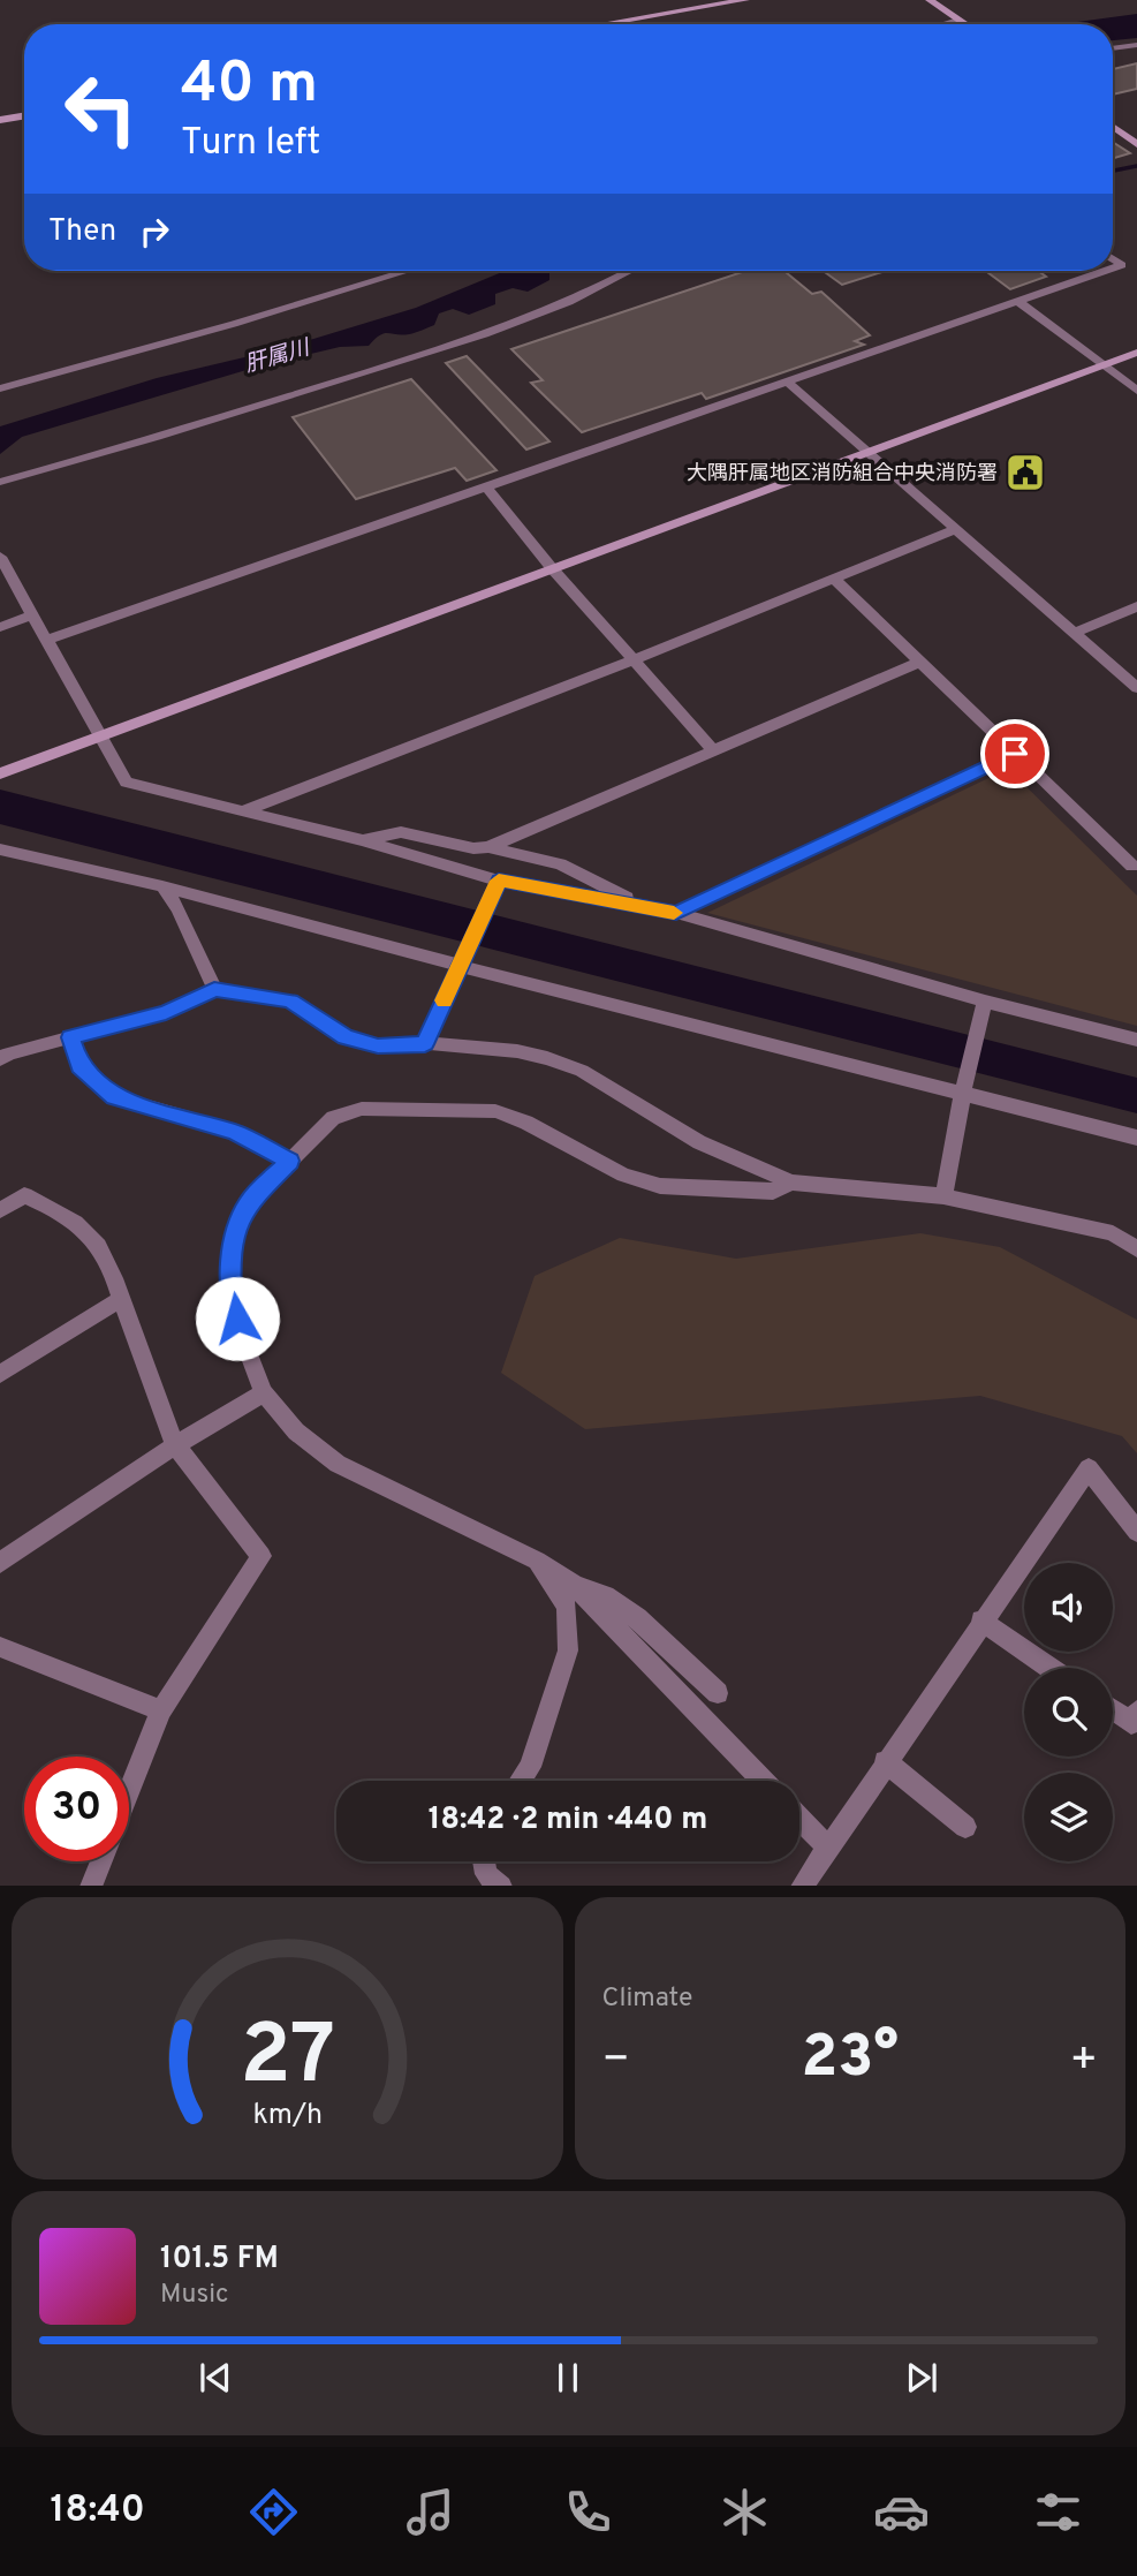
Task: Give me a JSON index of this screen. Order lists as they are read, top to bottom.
{
  "water": ["肝属川"],
  "places": {
    "public building": ["大隅肝属地区消防組合中央消防署"]
  },
  "page": {
    "turn": ["40 m", "Turn left"],
    "then": "Then",
    "limit": "30",
    "trip": "18:42 · 2 min · 440 m",
    "tile": "Climate",
    "heat": ["−", "23°", "+"],
    "song": ["101.5 FM", "Music"],
    "tabs": "18:40",
    "gauge": ["27", "km/h"]
  }
}
